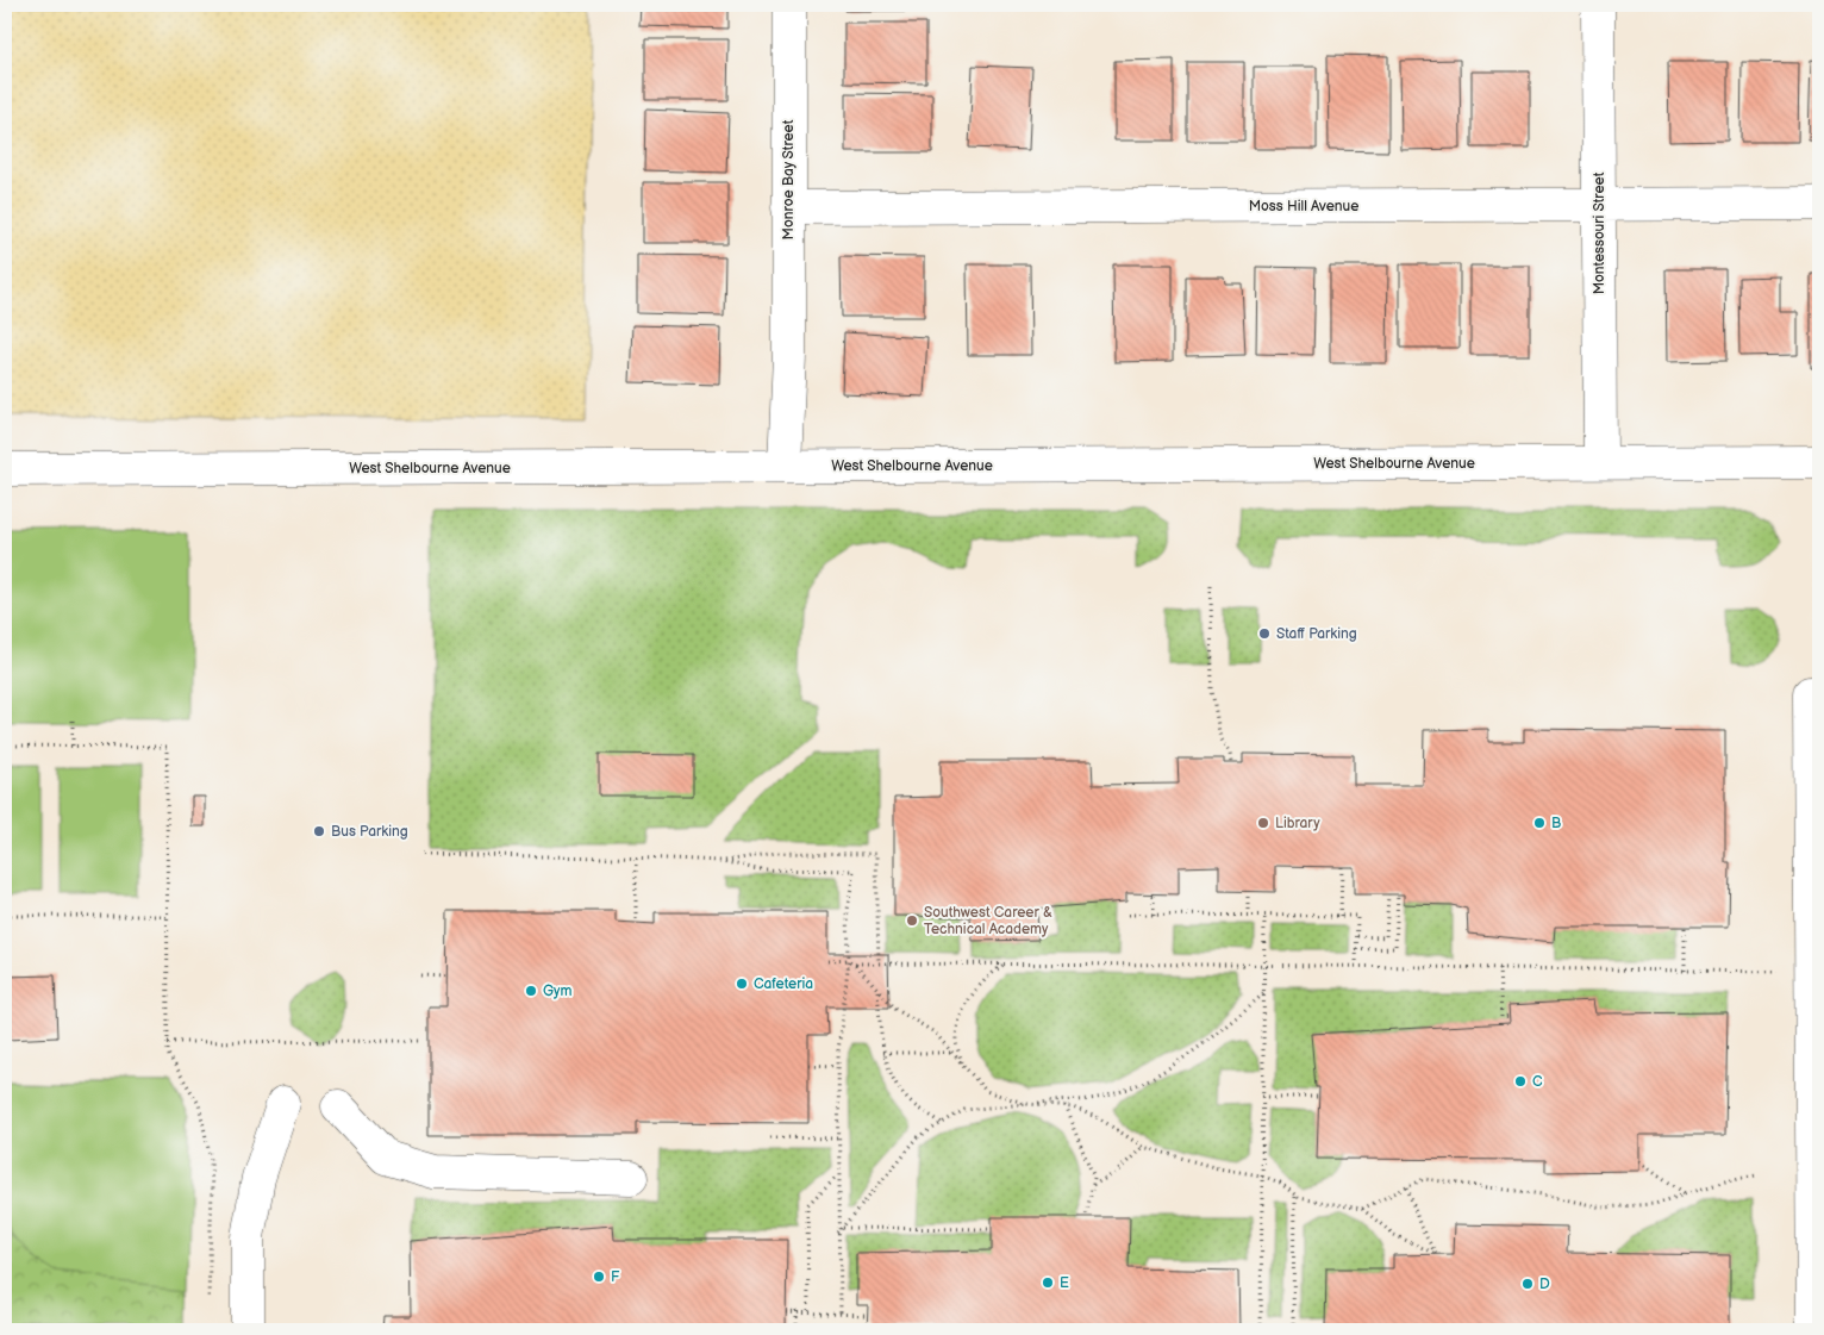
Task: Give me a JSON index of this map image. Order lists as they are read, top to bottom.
{
  "streets": {
    "street": [
      "Monroe Bay Street",
      "Moss Hill Avenue",
      "Montessouri Street",
      "West Shelbourne Avenue"
    ]
  },
  "crossings": [
    ["Monroe Bay Street", "Moss Hill Avenue"],
    ["Monroe Bay Street", "West Shelbourne Avenue"],
    ["Moss Hill Avenue", "Montessouri Street"],
    ["Montessouri Street", "West Shelbourne Avenue"]
  ],
  "places": [
    "Staff Parking",
    "Library",
    "B",
    "Bus Parking",
    "Southwest Career & Technical Academy",
    "Cafeteria",
    "Gym",
    "C",
    "F",
    "E",
    "D"
  ]
}
